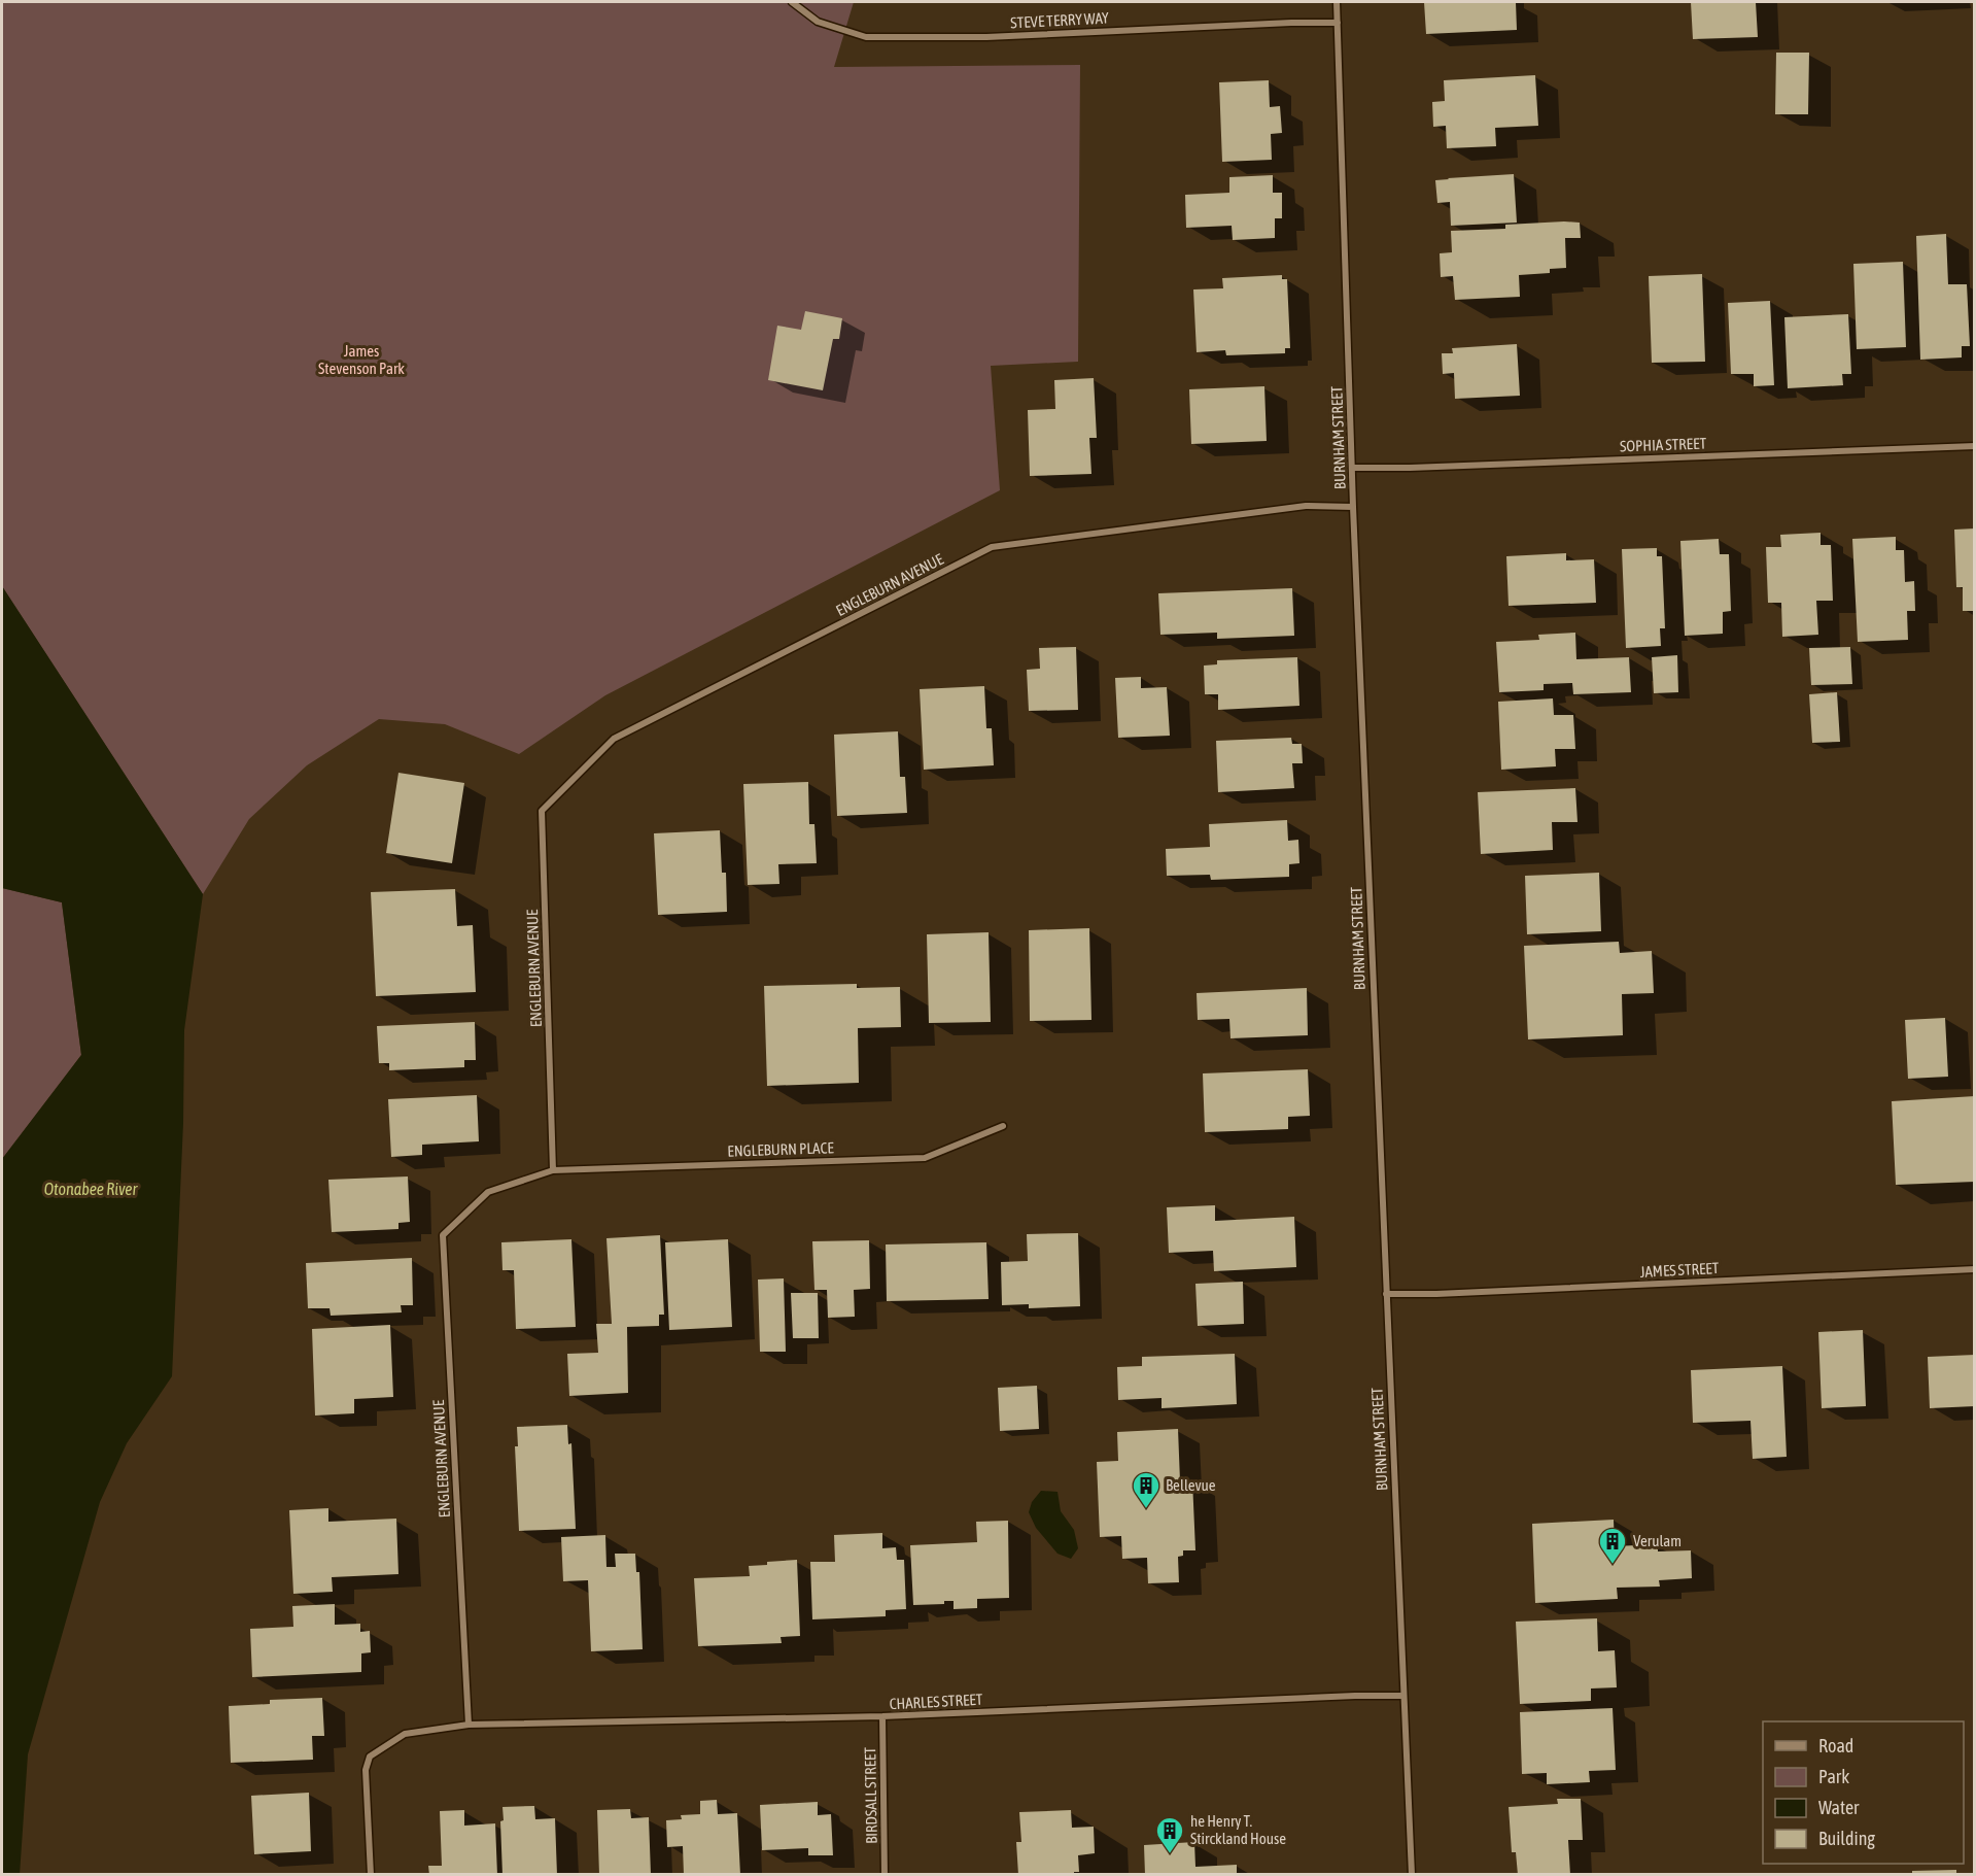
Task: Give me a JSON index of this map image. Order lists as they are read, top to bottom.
{
  "streets": {
    "street": [
      "STEVE TERRY WAY",
      "BURNHAM STREET",
      "SOPHIA STREET",
      "ENGLEBURN AVENUE",
      "ENGLEBURN PLACE",
      "JAMES STREET",
      "CHARLES STREET",
      "BIRDSALL STREET"
    ]
  },
  "crossings": [
    ["STEVE TERRY WAY", "BURNHAM STREET"],
    ["BURNHAM STREET", "SOPHIA STREET"],
    ["BURNHAM STREET", "ENGLEBURN AVENUE"],
    ["BURNHAM STREET", "JAMES STREET"],
    ["BURNHAM STREET", "CHARLES STREET"],
    ["ENGLEBURN AVENUE", "ENGLEBURN PLACE"],
    ["ENGLEBURN AVENUE", "CHARLES STREET"],
    ["CHARLES STREET", "BIRDSALL STREET"]
  ],
  "water": ["Otonabee River"],
  "parks": ["James Stevenson Park"],
  "places": {
    "building": ["Bellevue", "Verulam", "he Henry T. Stirckland House"]
  },
  "legend": [
    "Road",
    "Park",
    "Water",
    "Building"
  ]
}
